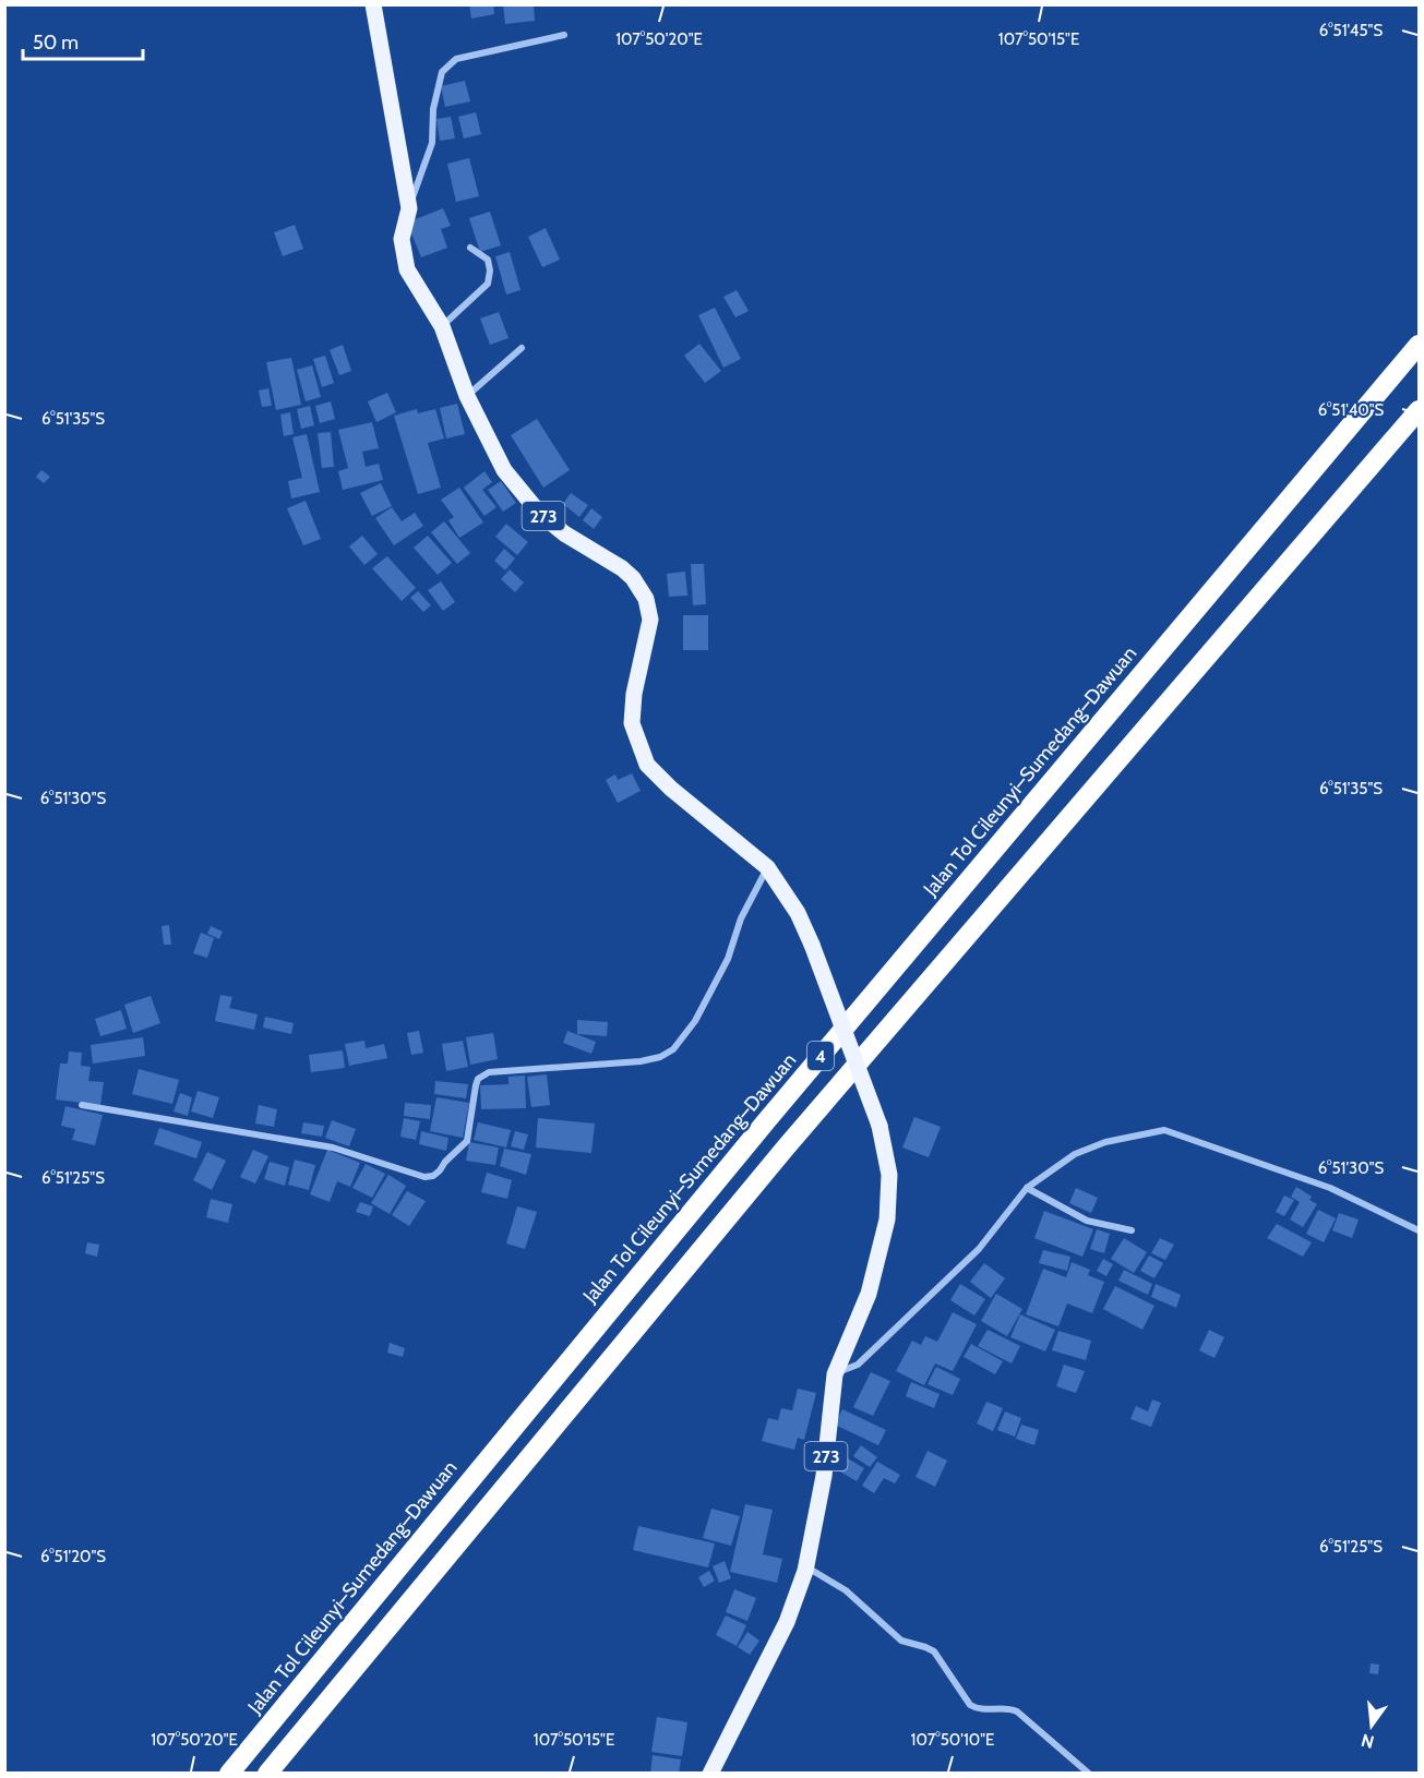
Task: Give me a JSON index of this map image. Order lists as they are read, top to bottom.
{
  "streets": {
    "highway": ["Jalan Tol Cileunyi–Sumedang–Dawuan", "4"],
    "main road": ["273"]
  },
  "scale_bar": "50 m",
  "north": "bottom",
  "coordinates": [
    "6°51'45\"S",
    "107°50'20\"E",
    "107°50'15\"E",
    "6°51'40\"S",
    "6°51'35\"S",
    "6°51'30\"S",
    "6°51'25\"S",
    "6°51'20\"S",
    "107°50'10\"E"
  ]
}
